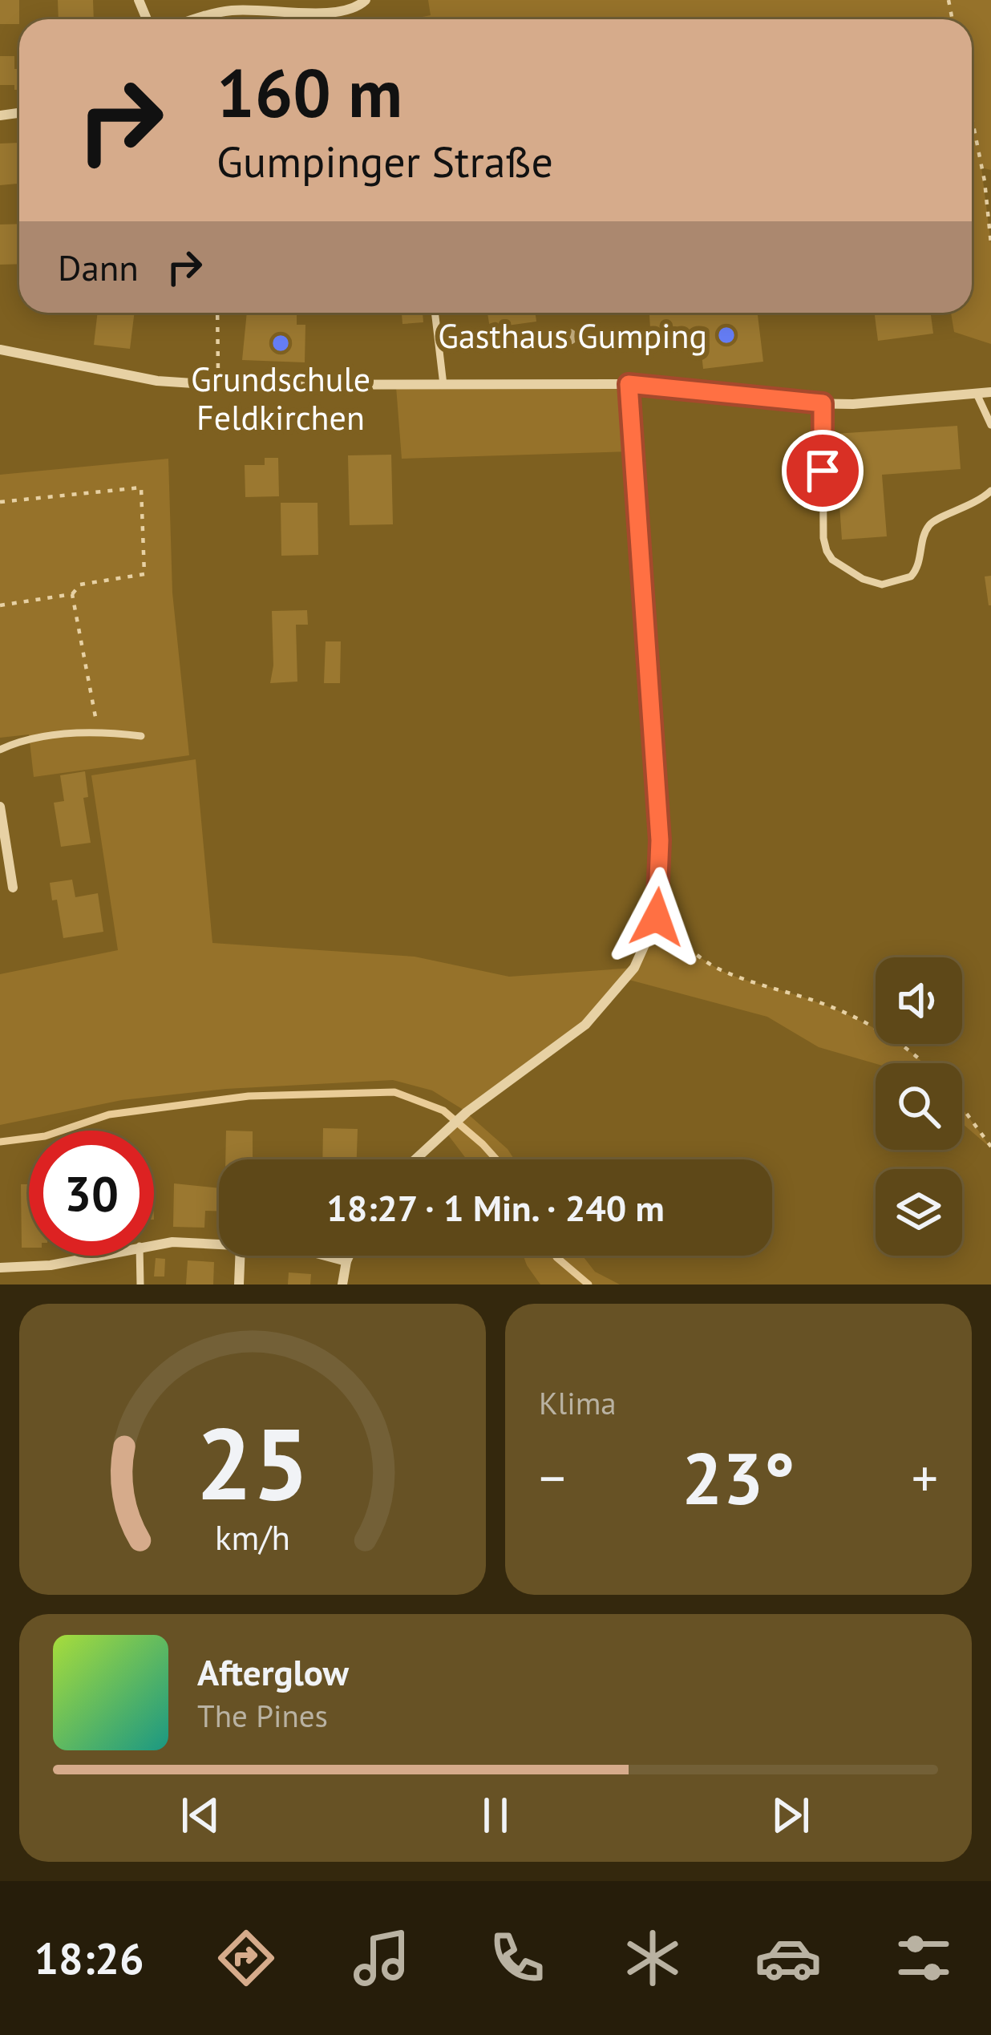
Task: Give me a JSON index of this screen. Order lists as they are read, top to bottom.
{
  "places": ["Gasthaus Gumping", "Grundschule Feldkirchen"],
  "page": {
    "turn": ["160 m", "Gumpinger Straße"],
    "then": "Dann",
    "limit": "30",
    "trip": "18:27 · 1 Min. · 240 m",
    "tile": "Klima",
    "heat": ["−", "23°", "+"],
    "song": ["Afterglow", "The Pines"],
    "tabs": "18:26",
    "gauge": ["25", "km/h"]
  }
}
